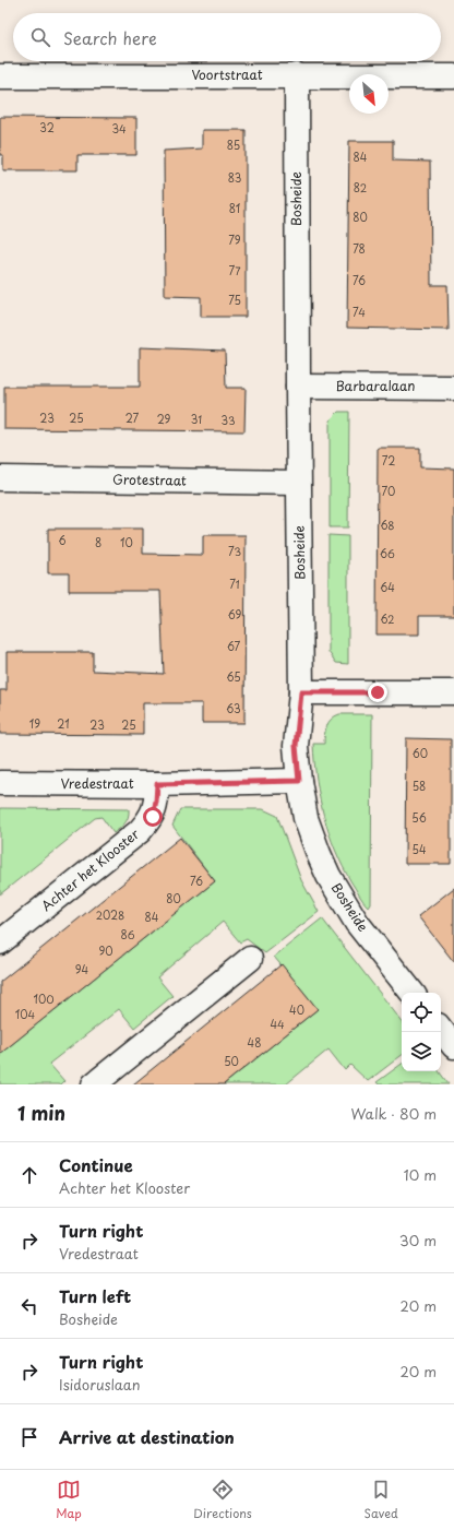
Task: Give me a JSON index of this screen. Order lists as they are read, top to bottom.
{
  "streets": {
    "street": [
      "Voortstraat",
      "Bosheide",
      "Barbaralaan",
      "Grotestraat",
      "Vredestraat",
      "Achter het Klooster"
    ]
  },
  "crossings": [
    ["Voortstraat", "Bosheide"],
    ["Bosheide", "Barbaralaan"],
    ["Bosheide", "Grotestraat"],
    ["Bosheide", "Vredestraat"],
    ["Vredestraat", "Achter het Klooster"]
  ],
  "house_numbers": [
    "32",
    "34",
    "85",
    "84",
    "83",
    "82",
    "81",
    "80",
    "79",
    "78",
    "77",
    "76",
    "75",
    "74",
    "23",
    "25",
    "27",
    "29",
    "31",
    "33",
    "72",
    "70",
    "68",
    "6",
    "8",
    "10",
    "73",
    "66",
    "71",
    "64",
    "69",
    "62",
    "67",
    "65",
    "63",
    "19",
    "21",
    "23",
    "25",
    "60",
    "58",
    "56",
    "54",
    "76",
    "80",
    "2028",
    "84",
    "86",
    "90",
    "94",
    "100",
    "40",
    "104",
    "44",
    "48",
    "50"
  ],
  "north": "bottom right",
  "page": {
    "search": "Search here",
    "heading": ["1 min", "Walk · 80 m"],
    "list": [
      ["Continue", "Achter het Klooster", "10 m"],
      ["Turn right", "Vredestraat", "30 m"],
      ["Turn left", "Bosheide", "20 m"],
      ["Turn right", "Isidoruslaan", "20 m"],
      "Arrive at destination"
    ],
    "nav": ["Map", "Directions", "Saved"]
  }
}
